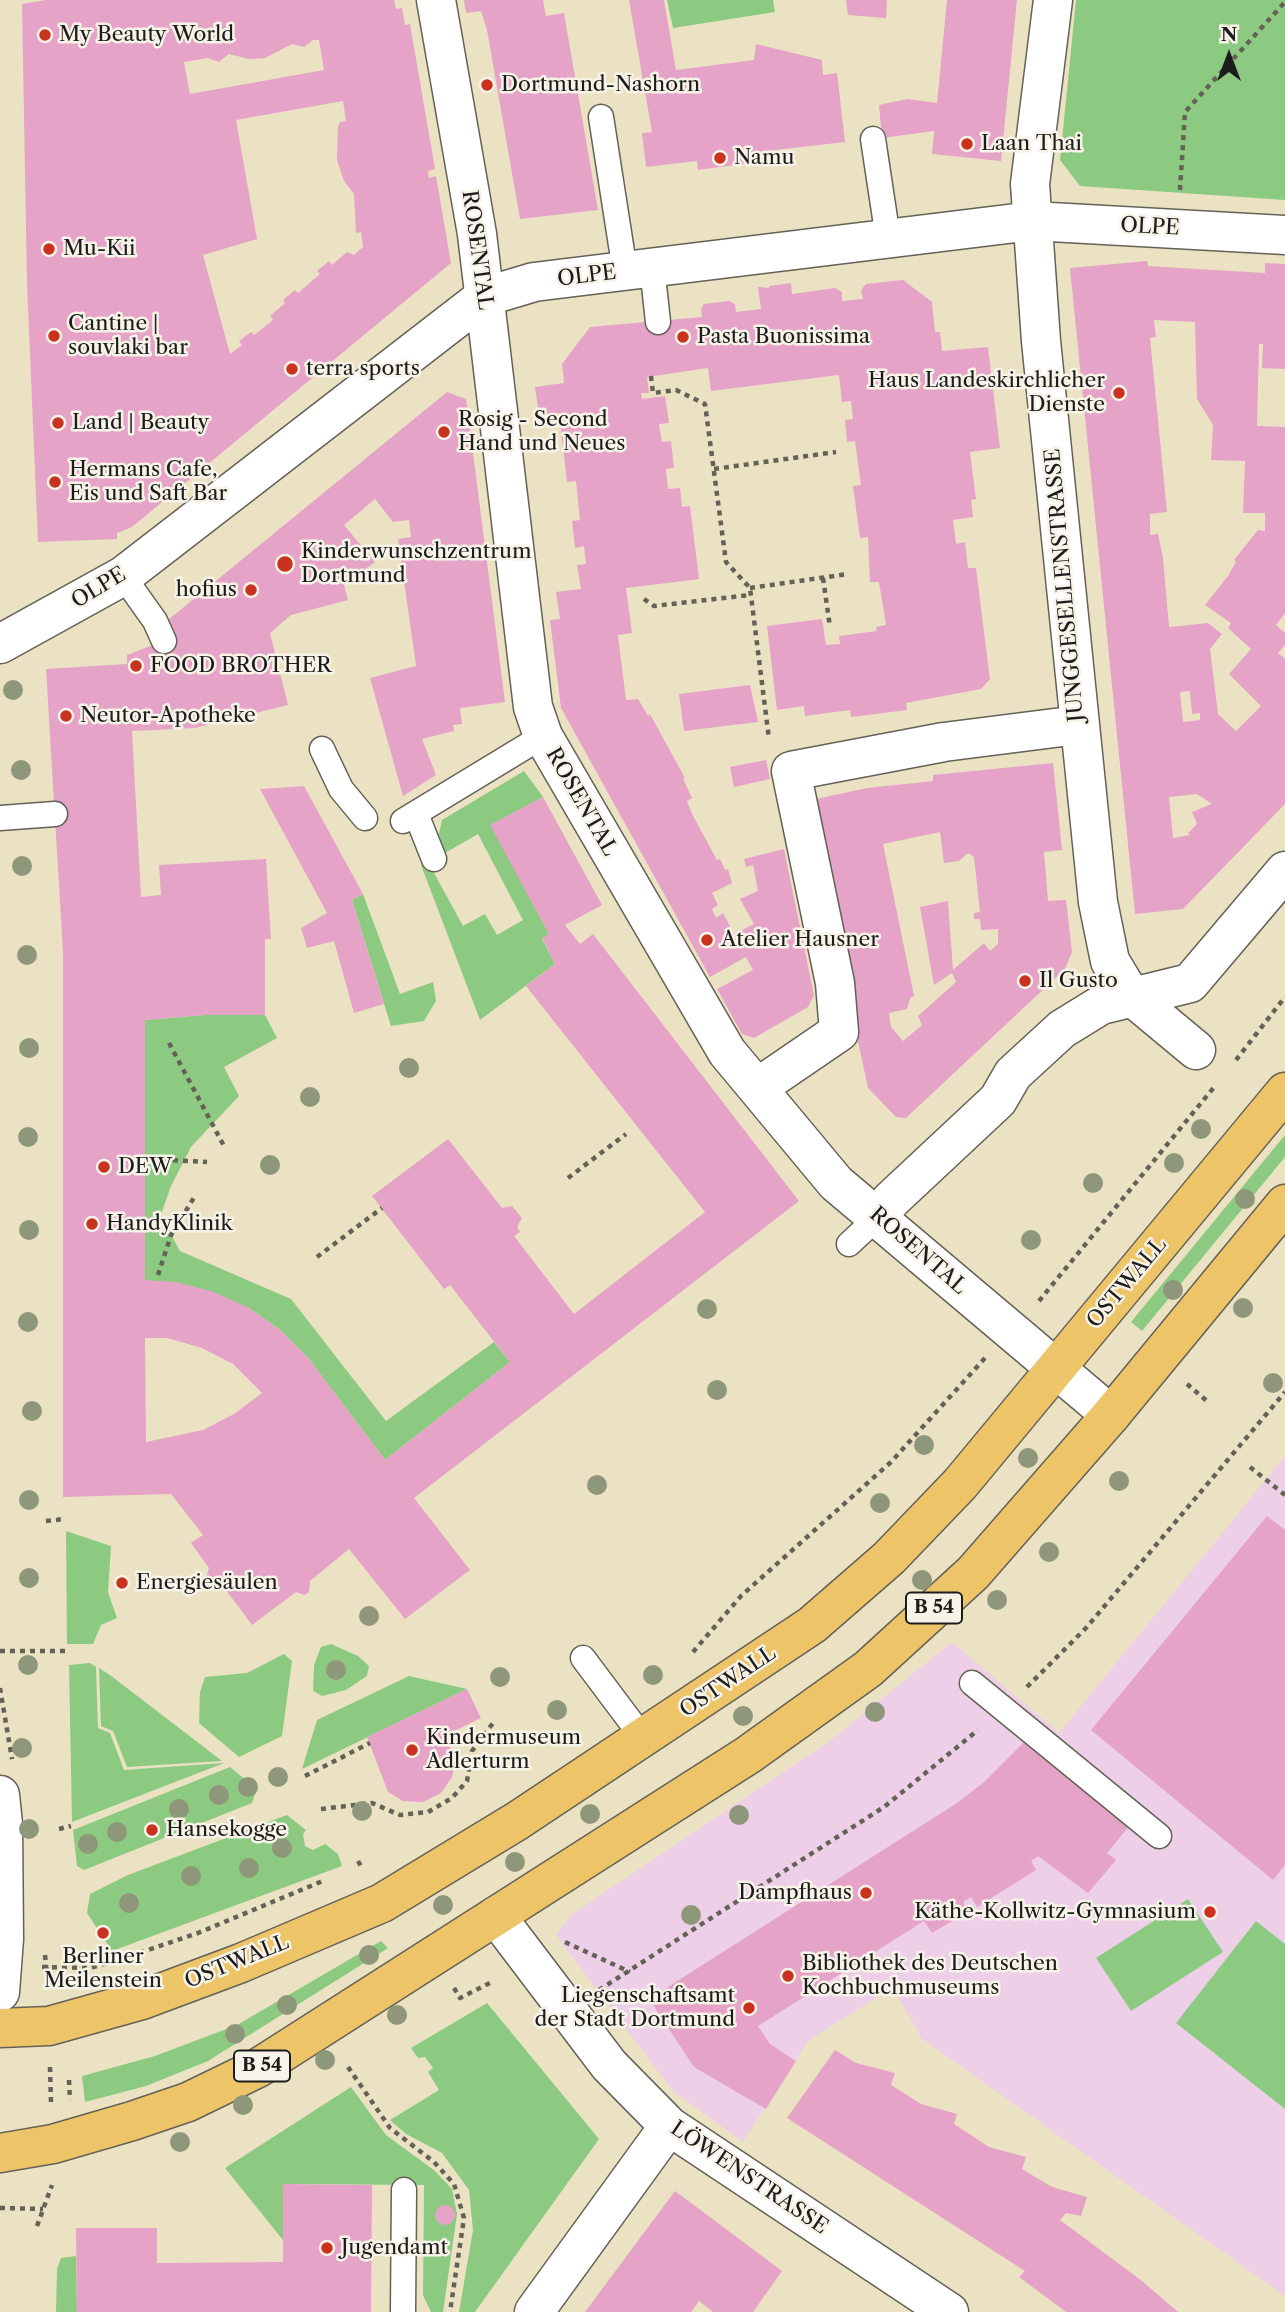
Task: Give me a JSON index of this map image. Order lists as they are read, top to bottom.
{
  "streets": {
    "main road": ["OSTWALL", "B 54"],
    "street": [
      "OLPE",
      "ROSENTAL",
      "JUNGGESELLENSTRASSE",
      "LÖWENSTRASSE"
    ]
  },
  "crossings": [
    ["OLPE", "ROSENTAL"],
    ["OLPE", "JUNGGESELLENSTRASSE"],
    ["ROSENTAL", "OSTWALL"],
    ["ROSENTAL", "B 54"],
    ["B 54", "LÖWENSTRASSE"]
  ],
  "places": [
    "My Beauty World",
    "Dortmund-Nashorn",
    "Laan Thai",
    "Namu",
    "Mu-Kii",
    "Cantine | souvlaki bar",
    "Pasta Buonissima",
    "terra sports",
    "Haus Landeskirchlicher Dienste",
    "Land | Beauty",
    "Rosig - Second Hand und Neues",
    "Hermans Cafe, Eis und Saft Bar",
    "Kinderwunschzentrum Dortmund",
    "hofius",
    "FOOD BROTHER",
    "Neutor-Apotheke",
    "Atelier Hausner",
    "Il Gusto",
    "DEW",
    "HandyKlinik",
    "Energiesäulen",
    "Kindermuseum Adlerturm",
    "Hansekogge",
    "Dampfhaus",
    "Käthe-Kollwitz-Gymnasium",
    "Berliner Meilenstein",
    "Bibliothek des Deutschen Kochbuchmuseums",
    "Liegenschaftsamt der Stadt Dortmund",
    "Jugendamt"
  ],
  "north": "top"
}
